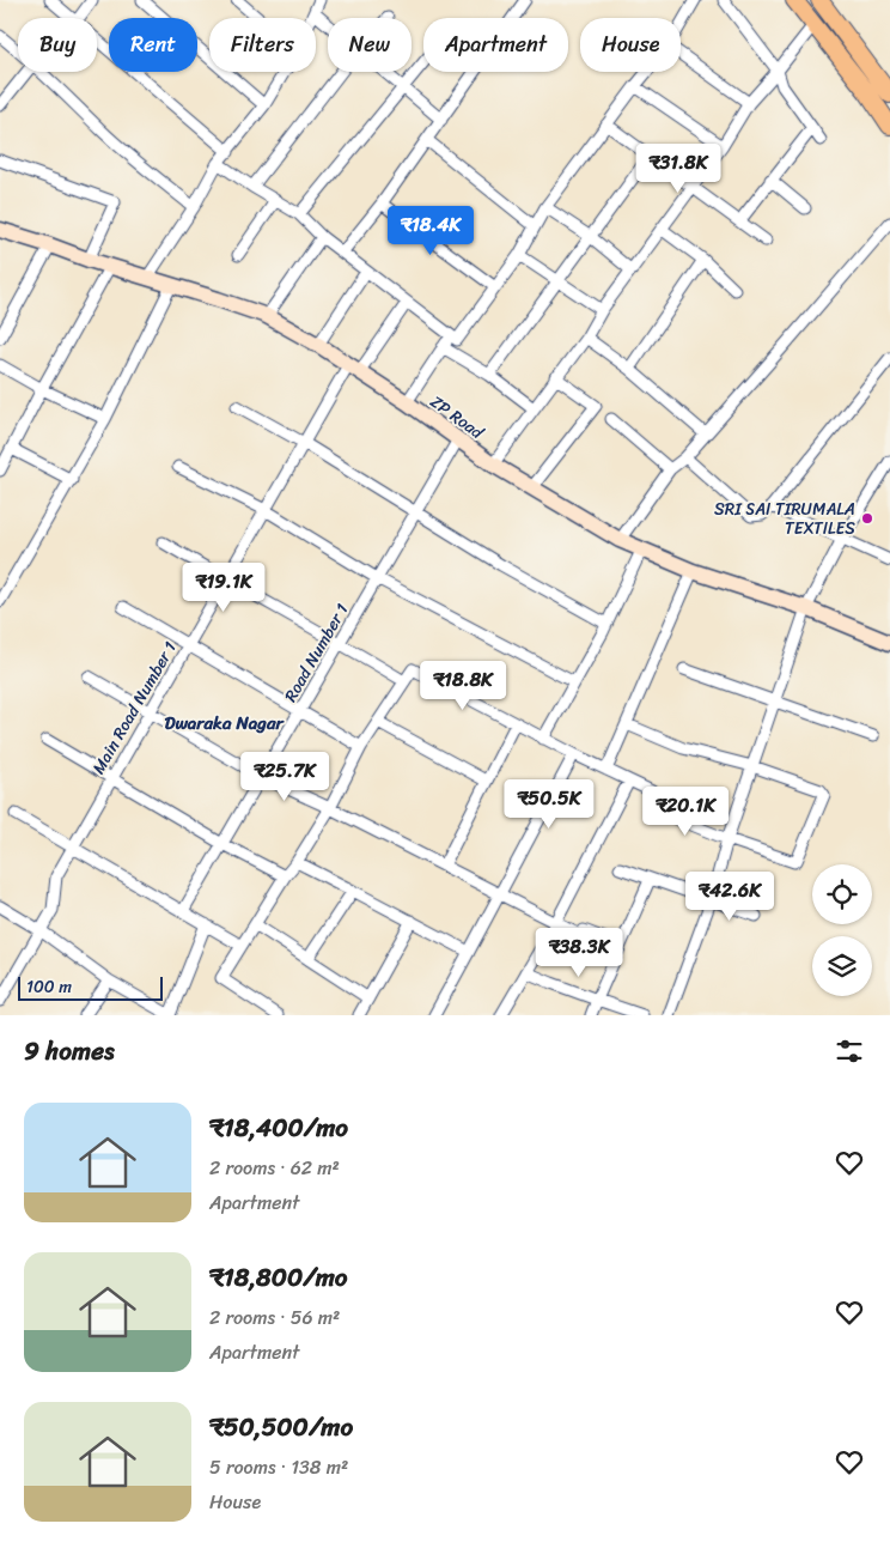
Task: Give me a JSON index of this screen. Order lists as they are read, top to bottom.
{
  "streets": {
    "street": ["ZP Road", "Road Number 1", "Main Road Number 1"]
  },
  "crossings": [
    ["ZP Road", "Road Number 1"],
    ["ZP Road", "Main Road Number 1"]
  ],
  "districts": ["Dwaraka Nagar"],
  "places": ["SRI SAI TIRUMALA TEXTILES"],
  "scale_bar": "100 m",
  "page": {
    "chip": [
      "Buy",
      "Rent",
      "Filters",
      "New",
      "Apartment",
      "House"
    ],
    "price": [
      "₹31.8K",
      "₹18.4K",
      "₹19.1K",
      "₹18.8K",
      "₹25.7K",
      "₹50.5K",
      "₹20.1K",
      "₹42.6K",
      "₹38.3K"
    ],
    "scale": "100 m",
    "heading": "9 homes",
    "list": [
      {
        "name": "₹18,400/mo",
        "note": "2 rooms · 62 m² · Apartment"
      },
      {
        "name": "₹18,800/mo",
        "note": "2 rooms · 56 m² · Apartment"
      },
      {
        "name": "₹50,500/mo",
        "note": "5 rooms · 138 m² · House"
      }
    ]
  }
}
